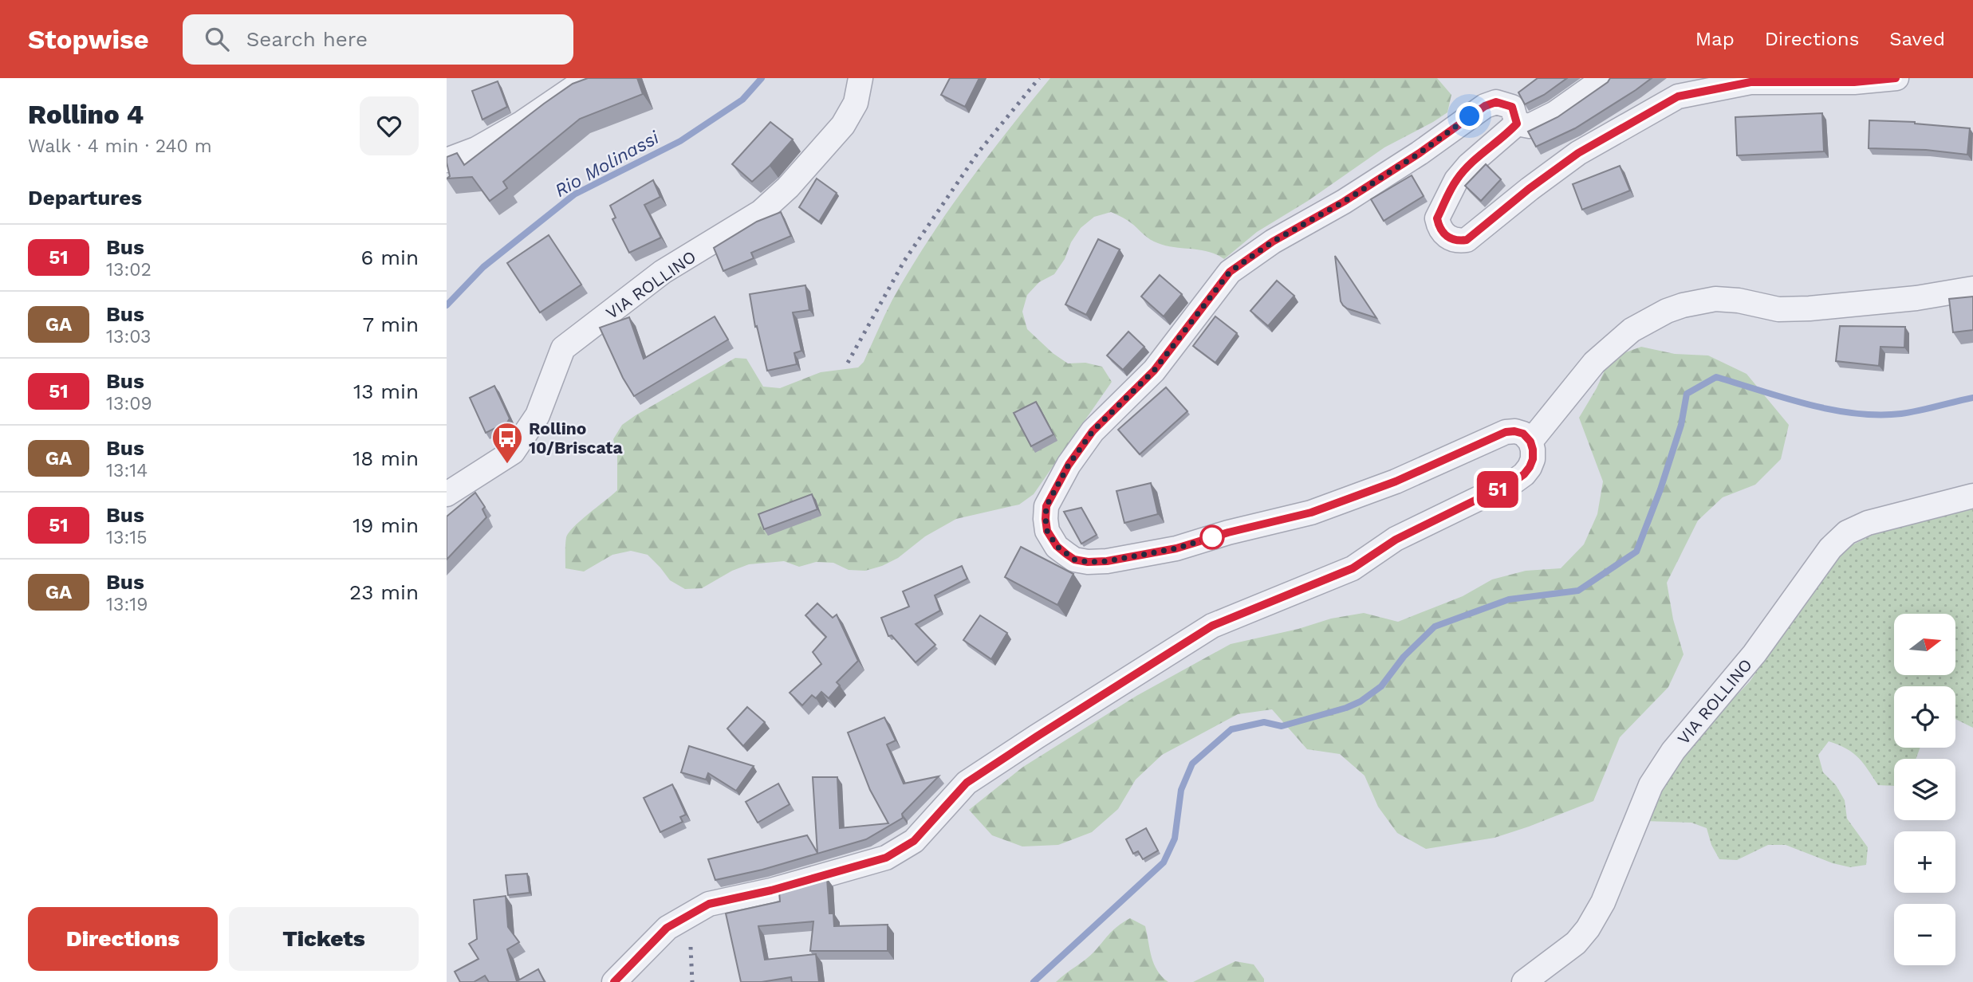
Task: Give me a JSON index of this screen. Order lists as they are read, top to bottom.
{
  "streets": {
    "street": ["VIA ROLLINO"]
  },
  "water": ["Rio Molinassi"],
  "places": {
    "bus stop": ["Rollino 10/Briscata"]
  },
  "lines": ["bus line 51"],
  "north": "right",
  "page": {
    "header": "Stopwise",
    "search": "Search here",
    "nav": ["Map", "Directions", "Saved"],
    "heading": [
      ["Rollino 4", "Walk · 4 min · 240 m"],
      "Departures"
    ],
    "on_map": "51",
    "list": [
      {
        "mark": "51",
        "name": "Bus",
        "note": "13:02",
        "value": "6 min"
      },
      {
        "mark": "GA",
        "name": "Bus",
        "note": "13:03",
        "value": "7 min"
      },
      {
        "mark": "51",
        "name": "Bus",
        "note": "13:09",
        "value": "13 min"
      },
      {
        "mark": "GA",
        "name": "Bus",
        "note": "13:14",
        "value": "18 min"
      },
      {
        "mark": "51",
        "name": "Bus",
        "note": "13:15",
        "value": "19 min"
      },
      {
        "mark": "GA",
        "name": "Bus",
        "note": "13:19",
        "value": "23 min"
      }
    ],
    "map_buttons": ["+", "−"],
    "buttons": ["Directions", "Tickets"]
  }
}
